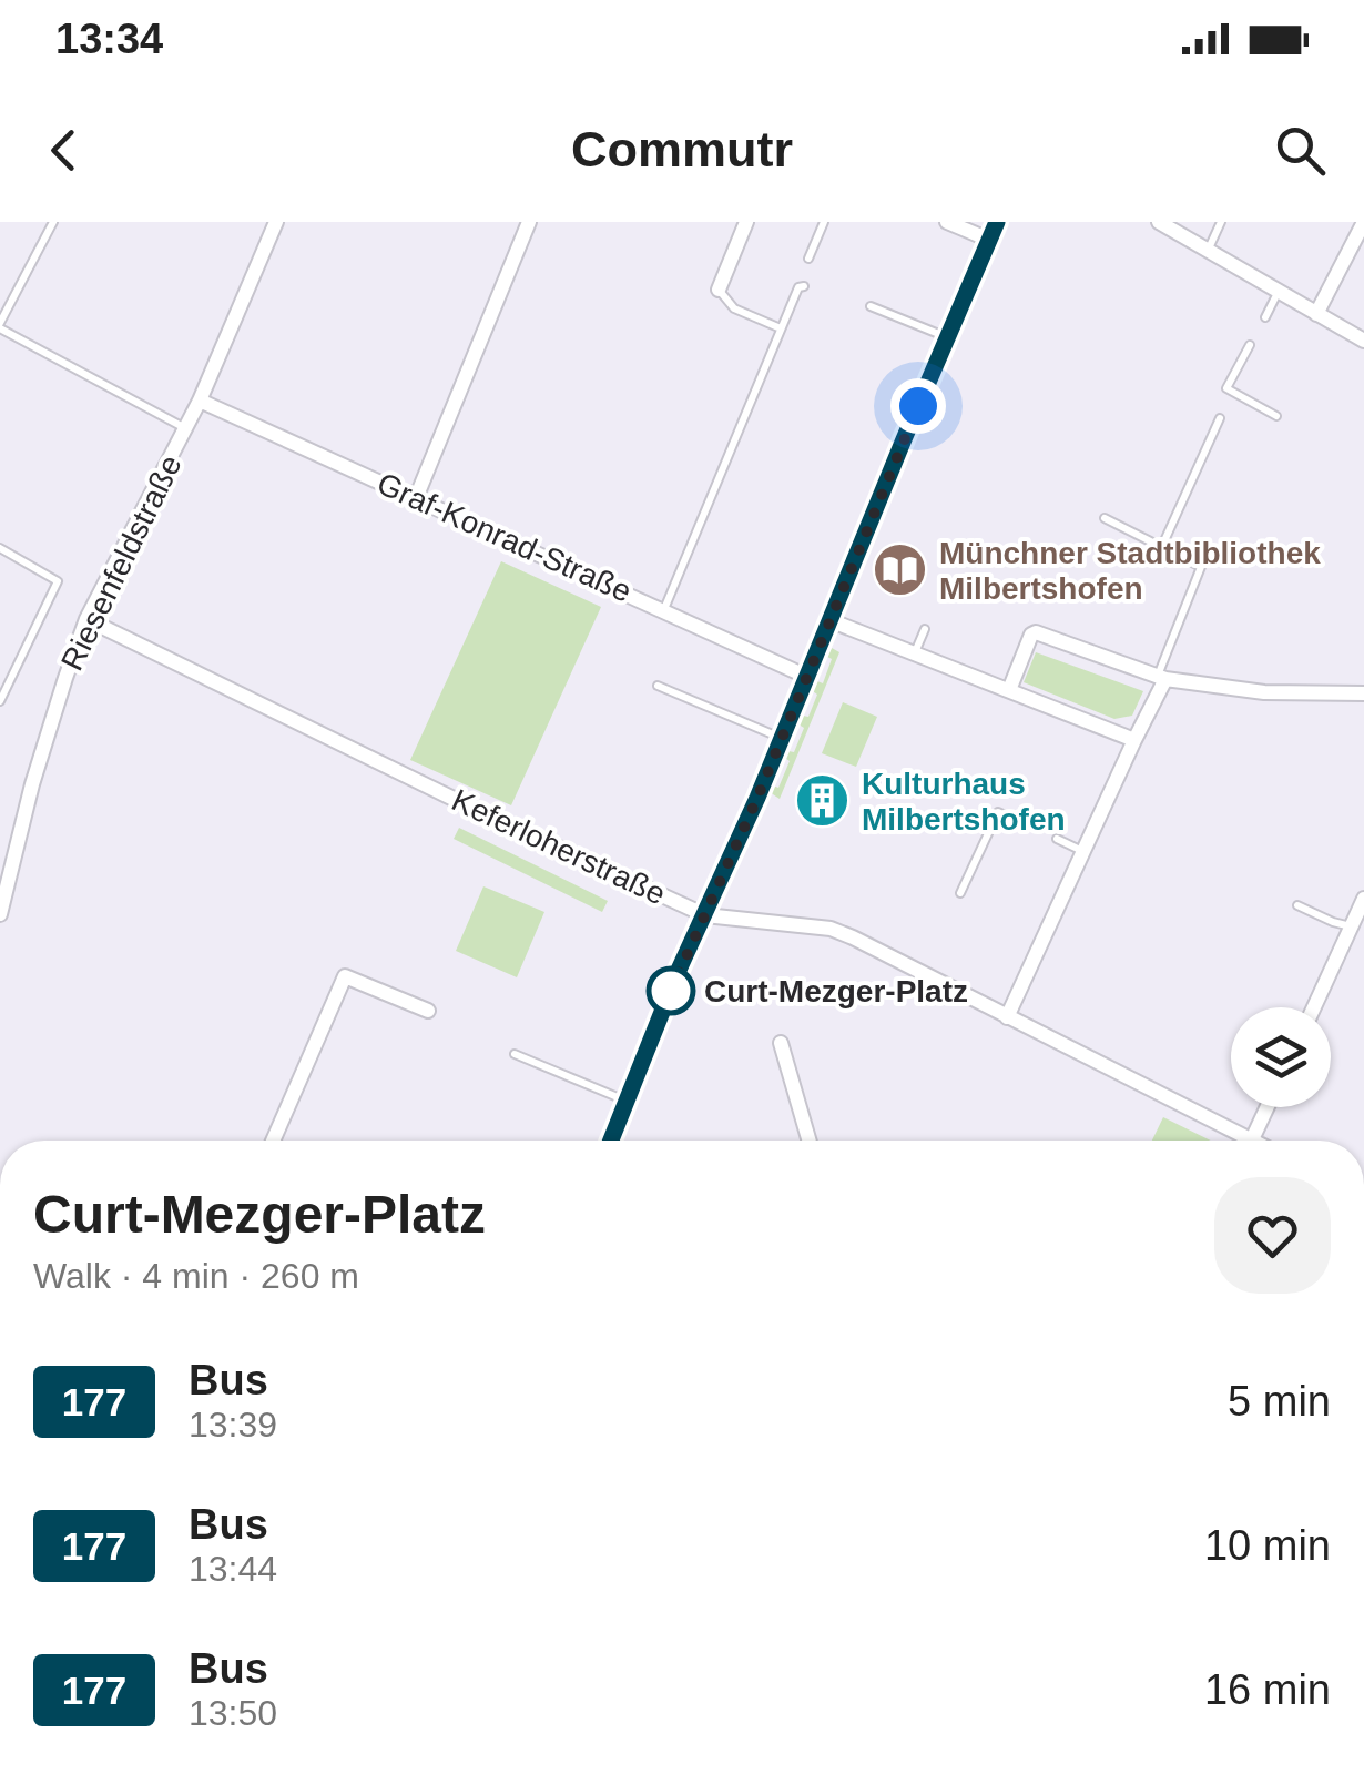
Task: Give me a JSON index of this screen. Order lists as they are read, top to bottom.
{
  "streets": {
    "street": ["Graf-Konrad-Straße", "Riesenfeldstraße", "Keferloherstraße"]
  },
  "crossings": [
    ["Graf-Konrad-Straße", "Riesenfeldstraße"],
    ["Riesenfeldstraße", "Keferloherstraße"]
  ],
  "places": {
    "library": ["Münchner Stadtbibliothek Milbertshofen"],
    "building": ["Kulturhaus Milbertshofen"],
    "other": ["Curt-Mezger-Platz"]
  },
  "lines": ["bus line 177"],
  "page": {
    "status": "13:34",
    "header": "Commutr",
    "heading": ["Curt-Mezger-Platz", "Walk · 4 min · 260 m"],
    "list": [
      {
        "mark": "177",
        "name": "Bus",
        "note": "13:39",
        "value": "5 min"
      },
      {
        "mark": "177",
        "name": "Bus",
        "note": "13:44",
        "value": "10 min"
      },
      {
        "mark": "177",
        "name": "Bus",
        "note": "13:50",
        "value": "16 min"
      }
    ]
  }
}
